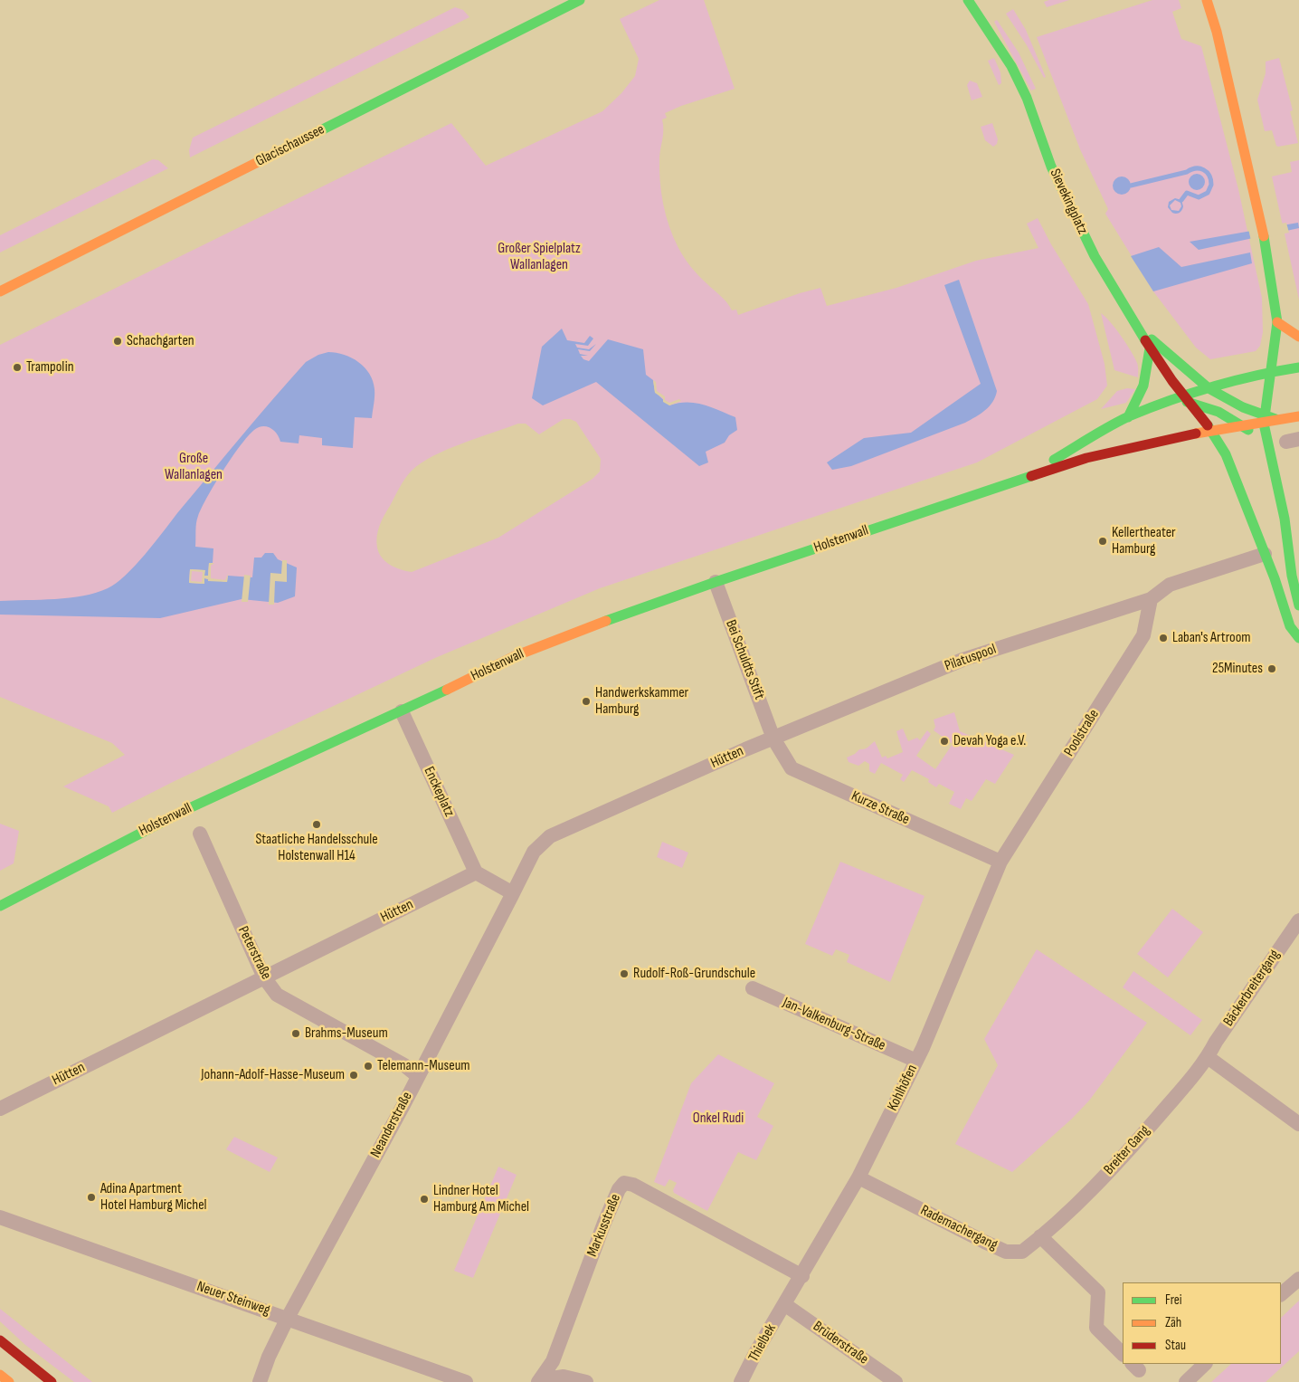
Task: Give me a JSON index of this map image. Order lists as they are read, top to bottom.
{
  "streets": {
    "main road": ["Glacischaussee", "Sievekingplatz", "Holstenwall"],
    "street": [
      "Pilatuspool",
      "Bei Schuldts Stift",
      "Poolstraße",
      "Hütten",
      "Enckeplatz",
      "Kurze Straße",
      "Peterstraße",
      "Bäckerbreitergang",
      "Jan-Valkenburg-Straße",
      "Kohlhöfen",
      "Neanderstraße",
      "Breiter Gang",
      "Markusstraße",
      "Rademachergang",
      "Neuer Steinweg",
      "Thielbek",
      "Brüderstraße"
    ]
  },
  "crossings": [
    ["Sievekingplatz", "Holstenwall"],
    ["Sievekingplatz", "Pilatuspool"],
    ["Holstenwall", "Bei Schuldts Stift"],
    ["Holstenwall", "Enckeplatz"],
    ["Pilatuspool", "Bei Schuldts Stift"],
    ["Pilatuspool", "Poolstraße"],
    ["Pilatuspool", "Hütten"],
    ["Pilatuspool", "Kurze Straße"],
    ["Bei Schuldts Stift", "Hütten"],
    ["Bei Schuldts Stift", "Kurze Straße"],
    ["Poolstraße", "Kurze Straße"],
    ["Poolstraße", "Kohlhöfen"],
    ["Hütten", "Enckeplatz"],
    ["Hütten", "Kurze Straße"],
    ["Hütten", "Peterstraße"],
    ["Hütten", "Neanderstraße"],
    ["Kurze Straße", "Kohlhöfen"],
    ["Peterstraße", "Neanderstraße"],
    ["Bäckerbreitergang", "Breiter Gang"],
    ["Jan-Valkenburg-Straße", "Kohlhöfen"],
    ["Kohlhöfen", "Markusstraße"],
    ["Kohlhöfen", "Rademachergang"],
    ["Kohlhöfen", "Thielbek"],
    ["Kohlhöfen", "Brüderstraße"],
    ["Neanderstraße", "Neuer Steinweg"],
    ["Breiter Gang", "Rademachergang"],
    ["Thielbek", "Brüderstraße"]
  ],
  "parks": ["Großer Spielplatz Wallanlagen", "Große Wallanlagen", "Onkel Rudi"],
  "places": [
    "Schachgarten",
    "Trampolin",
    "Kellertheater Hamburg",
    "Laban's Artroom",
    "25Minutes",
    "Handwerkskammer Hamburg",
    "Devah Yoga e.V.",
    "Staatliche Handelsschule Holstenwall H14",
    "Rudolf-Roß-Grundschule",
    "Brahms-Museum",
    "Telemann-Museum",
    "Johann-Adolf-Hasse-Museum",
    "Adina Apartment Hotel Hamburg Michel",
    "Lindner Hotel Hamburg Am Michel"
  ],
  "legend": ["Frei", "Zäh", "Stau"]
}
